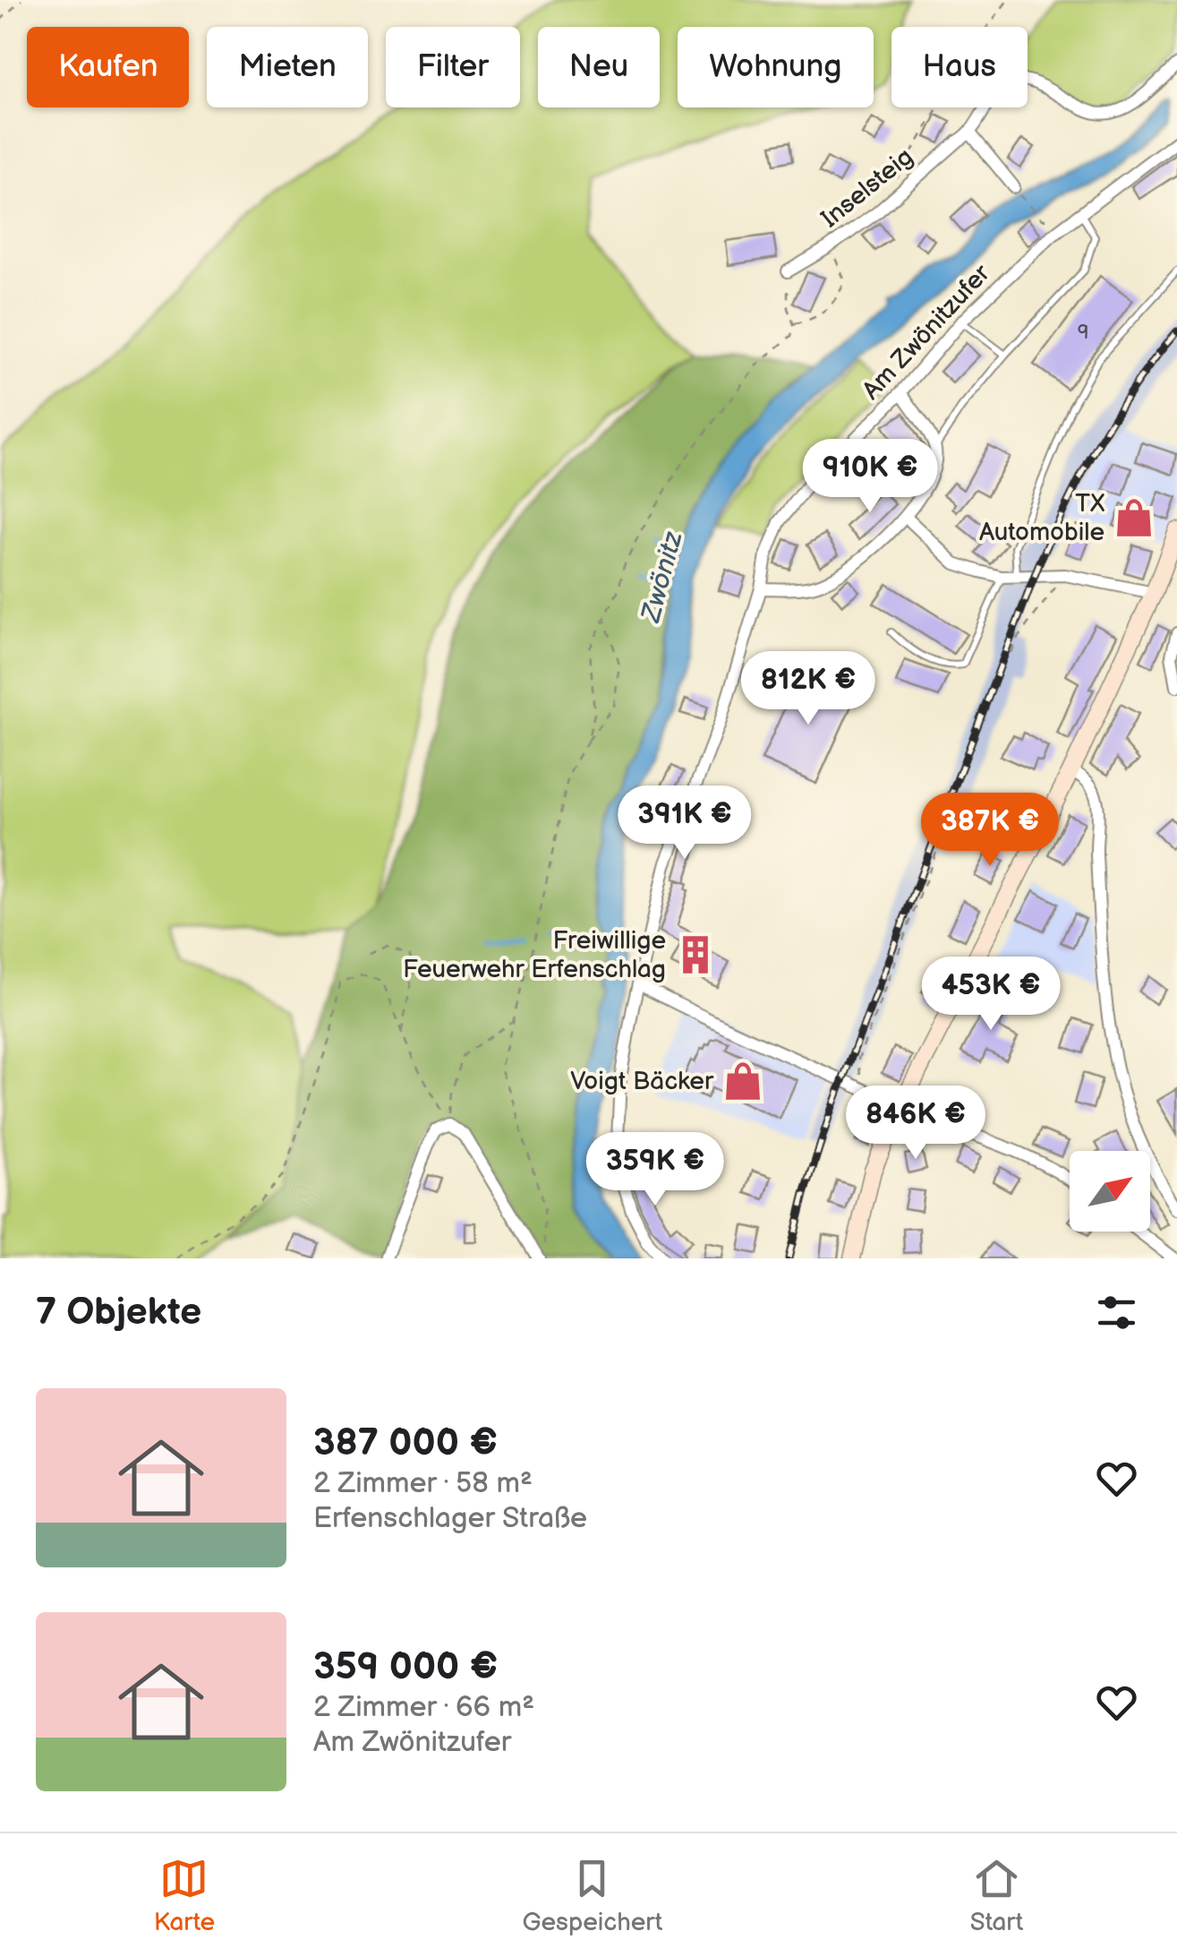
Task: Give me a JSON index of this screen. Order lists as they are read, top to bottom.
{
  "streets": {
    "street": ["Inselsteig", "Am Zwönitzufer"]
  },
  "water": ["Zwönitz"],
  "places": {
    "shop": ["TX Automobile", "Voigt Bäcker"],
    "building": ["Freiwillige Feuerwehr Erfenschlag"]
  },
  "house_numbers": ["9"],
  "north": "top right",
  "page": {
    "chip": [
      "Kaufen",
      "Mieten",
      "Filter",
      "Neu",
      "Wohnung",
      "Haus"
    ],
    "price": [
      "910K €",
      "812K €",
      "391K €",
      "387K €",
      "453K €",
      "846K €",
      "359K €"
    ],
    "heading": "7 Objekte",
    "list": [
      {
        "name": "387 000 €",
        "note": "2 Zimmer · 58 m² · Erfenschlager Straße"
      },
      {
        "name": "359 000 €",
        "note": "2 Zimmer · 66 m² · Am Zwönitzufer"
      }
    ],
    "tabs": ["Karte", "Gespeichert", "Start"]
  }
}
